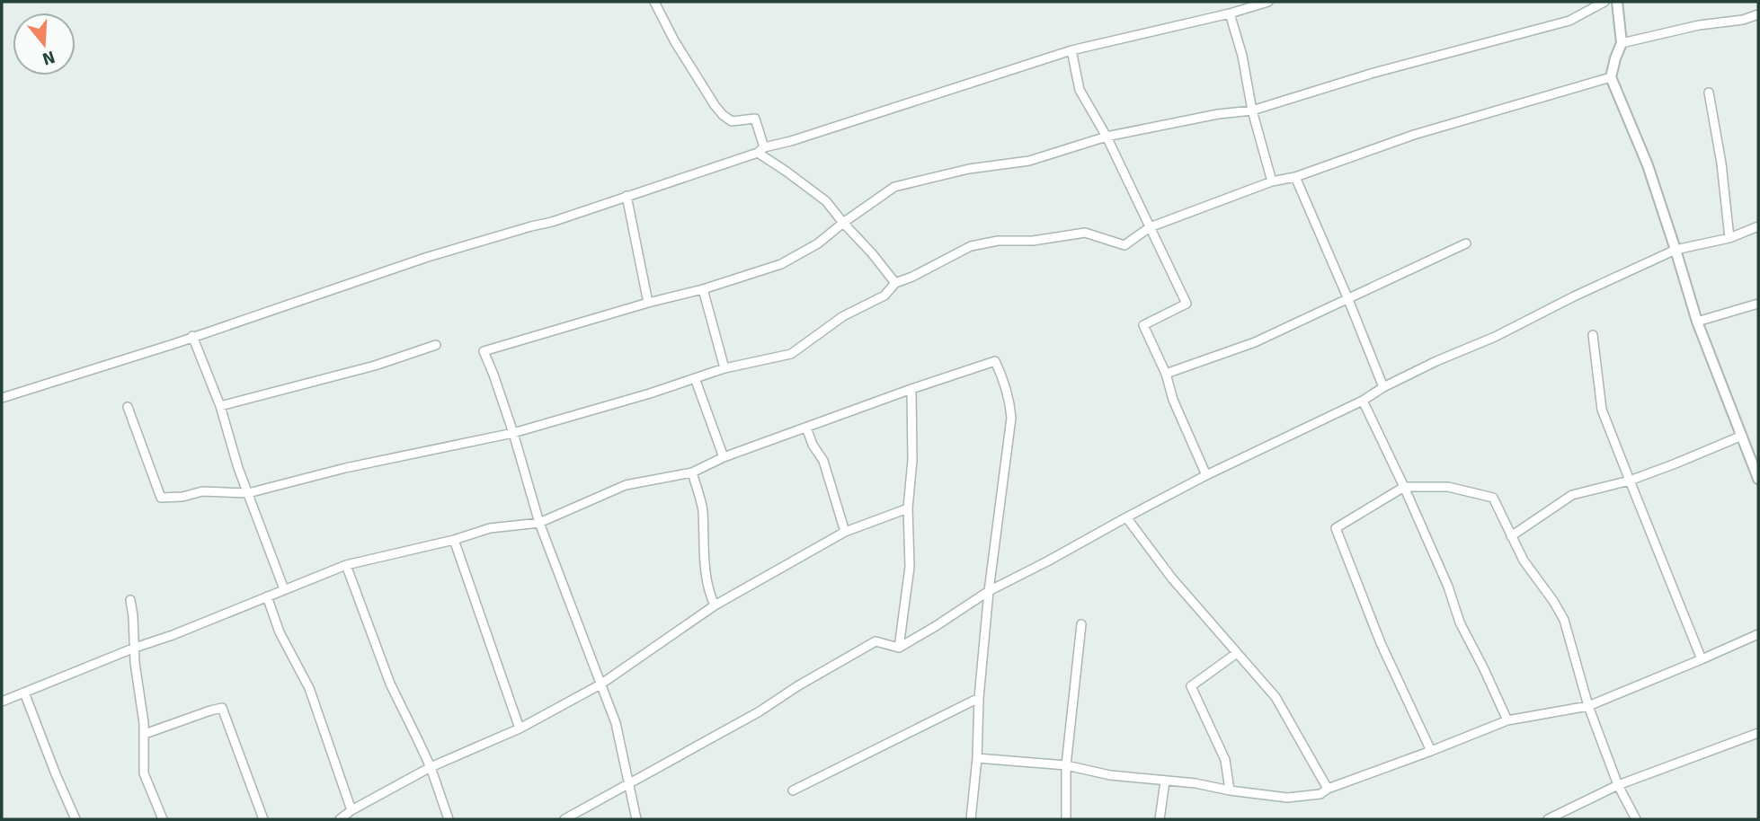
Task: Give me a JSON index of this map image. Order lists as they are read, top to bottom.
{
  "north": "bottom"
}
